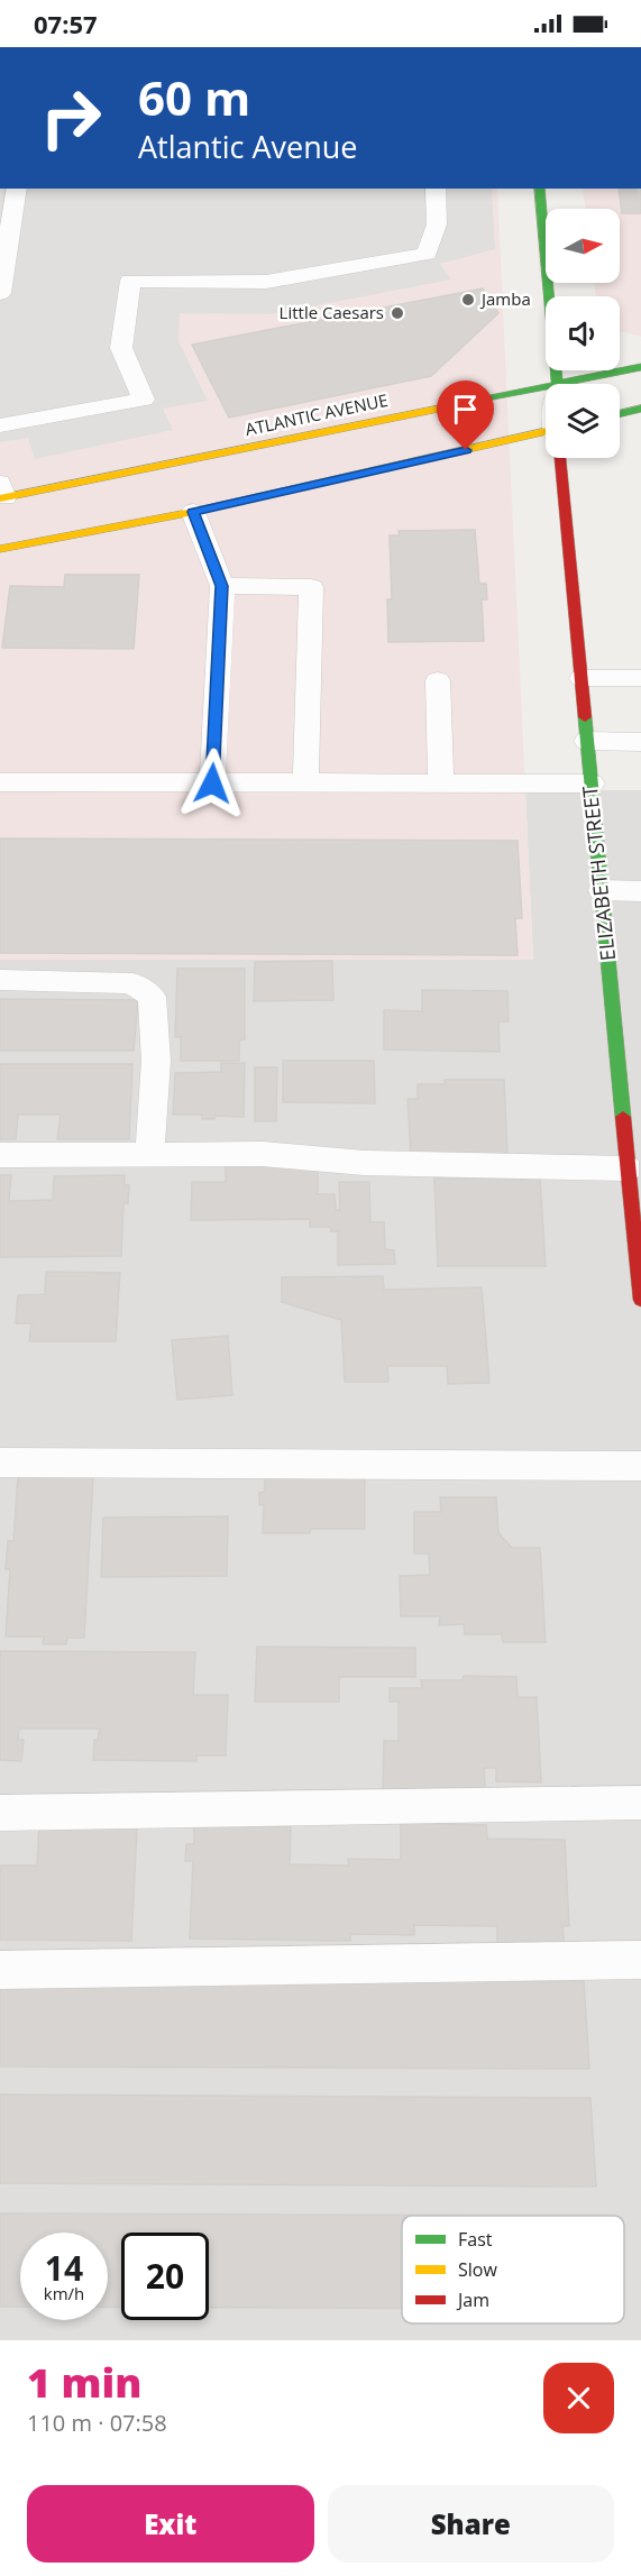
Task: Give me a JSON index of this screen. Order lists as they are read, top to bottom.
{
  "streets": {
    "street": ["ATLANTIC AVENUE", "ELIZABETH STREET"]
  },
  "places": ["Jamba", "Little Caesars"],
  "legend": ["Fast", "Slow", "Jam"],
  "north": "right",
  "page": {
    "status": "07:57",
    "turn": ["60 m", "Atlantic Avenue"],
    "speed": "14 km/h",
    "limit": "20",
    "heading": ["1 min", "110 m · 07:58"],
    "buttons": ["Exit", "Share"]
  }
}
